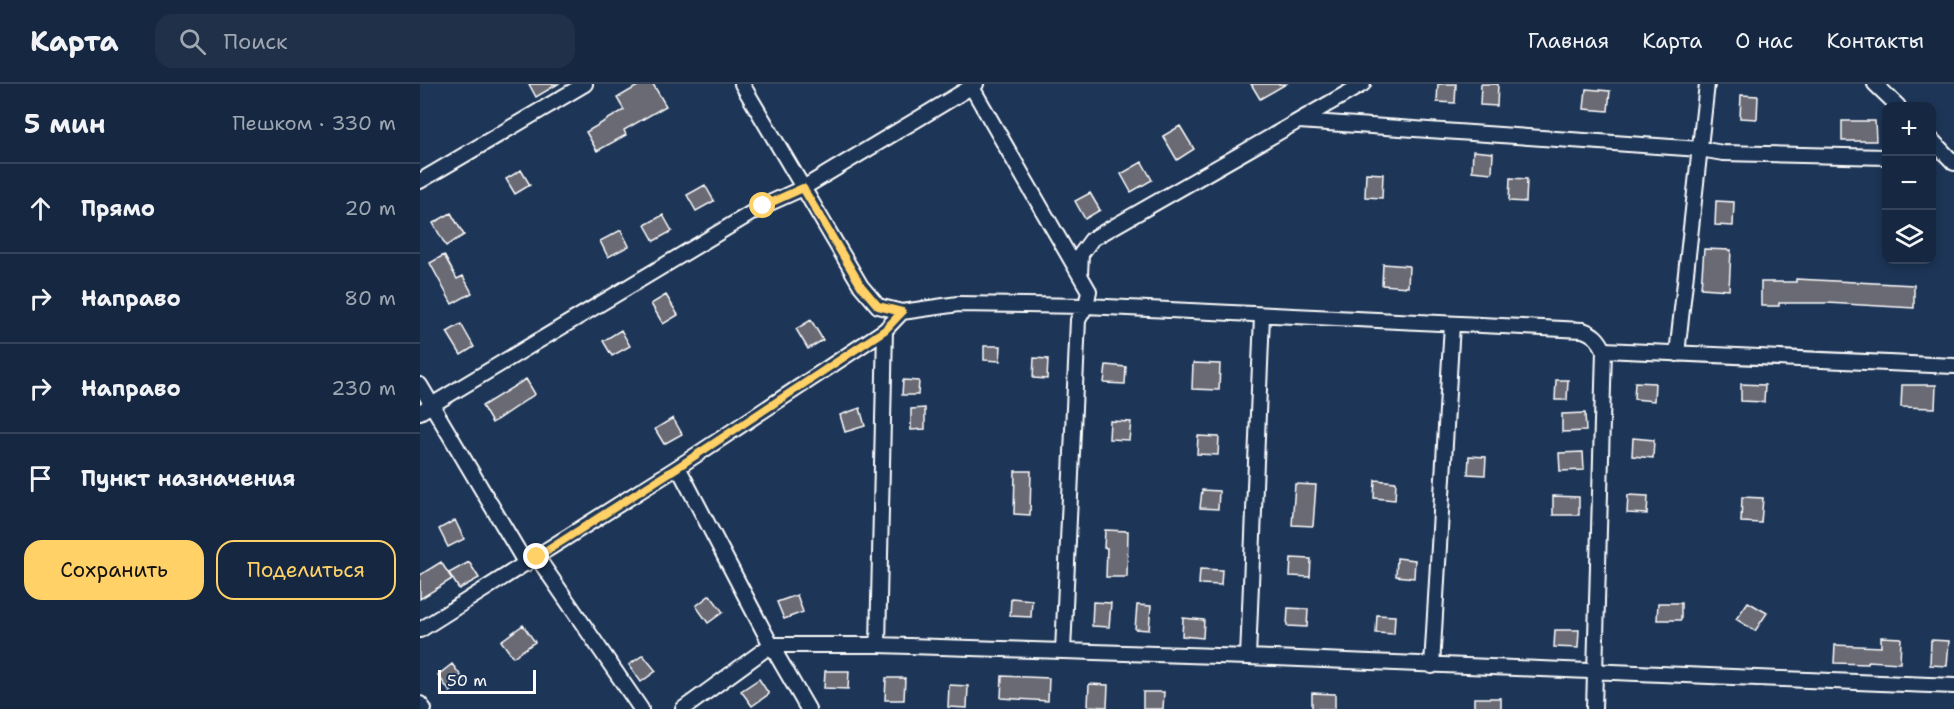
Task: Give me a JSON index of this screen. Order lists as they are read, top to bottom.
{
  "scale_bar": "50 m",
  "page": {
    "header": "Карта",
    "search": "Поиск",
    "nav": [
      "Главная",
      "Карта",
      "О нас",
      "Контакты"
    ],
    "heading": ["5 мин", "Пешком · 330 m"],
    "map_buttons": ["+", "−"],
    "list": [
      ["Прямо", "20 m"],
      ["Направо", "80 m"],
      ["Направо", "230 m"],
      "Пункт назначения"
    ],
    "buttons": ["Сохранить", "Поделиться"],
    "scale": "50 m"
  }
}
